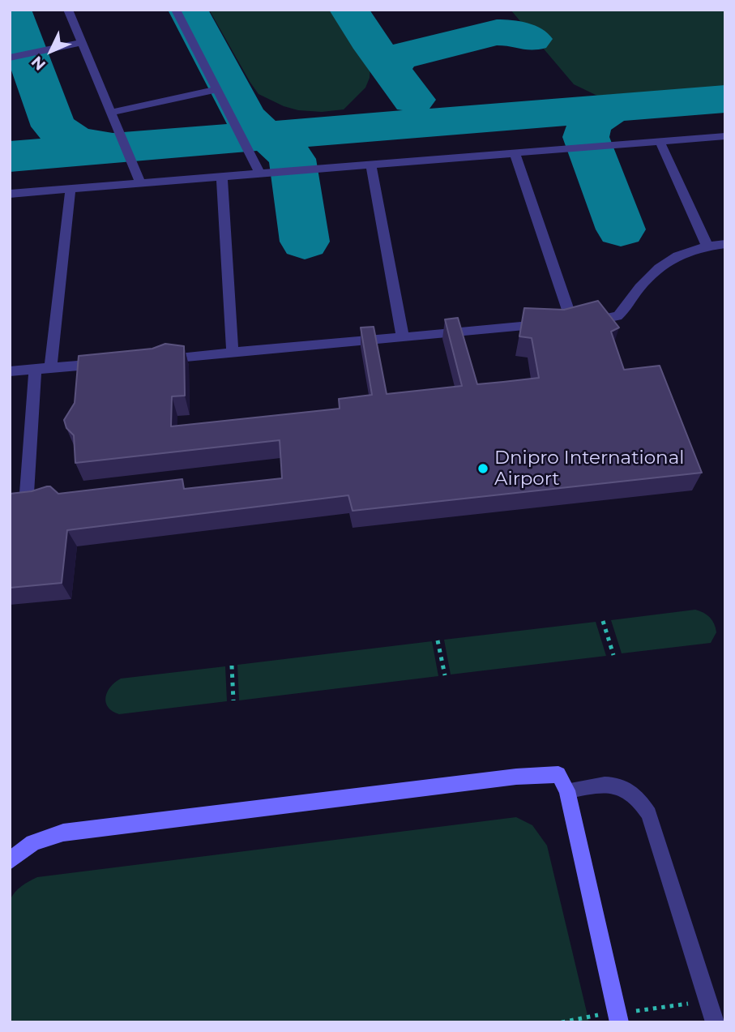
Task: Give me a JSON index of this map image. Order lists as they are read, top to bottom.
{
  "places": ["Dnipro International Airport"],
  "north": "bottom left"
}
